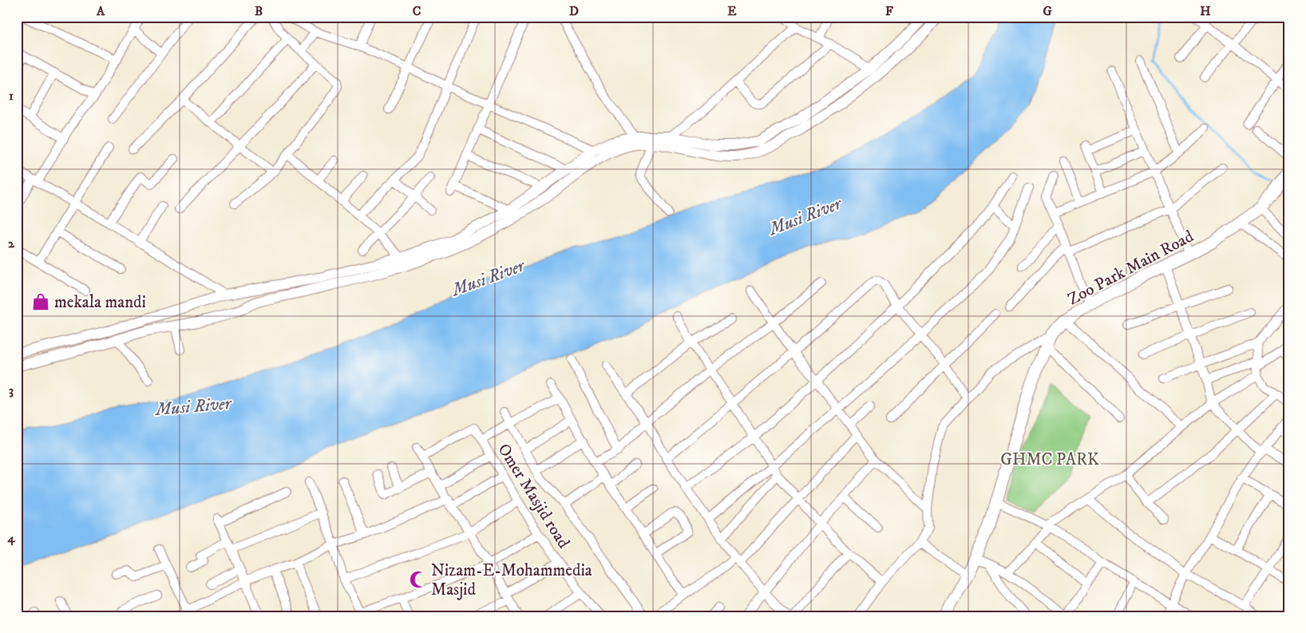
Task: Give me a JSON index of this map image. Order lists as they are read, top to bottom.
{
  "streets": {
    "main road": ["Zoo Park Main Road"],
    "street": ["Omer Masjid road"]
  },
  "water": ["Musi River"],
  "parks": ["GHMC PARK"],
  "places": {
    "shop": ["mekala mandi"],
    "mosque": ["Nizam-E-Mohammedia Masjid"]
  },
  "grid": {
    "columns": [
      "A",
      "B",
      "C",
      "D",
      "E",
      "F",
      "G",
      "H"
    ],
    "rows": [
      "1",
      "2",
      "3",
      "4"
    ]
  }
}
